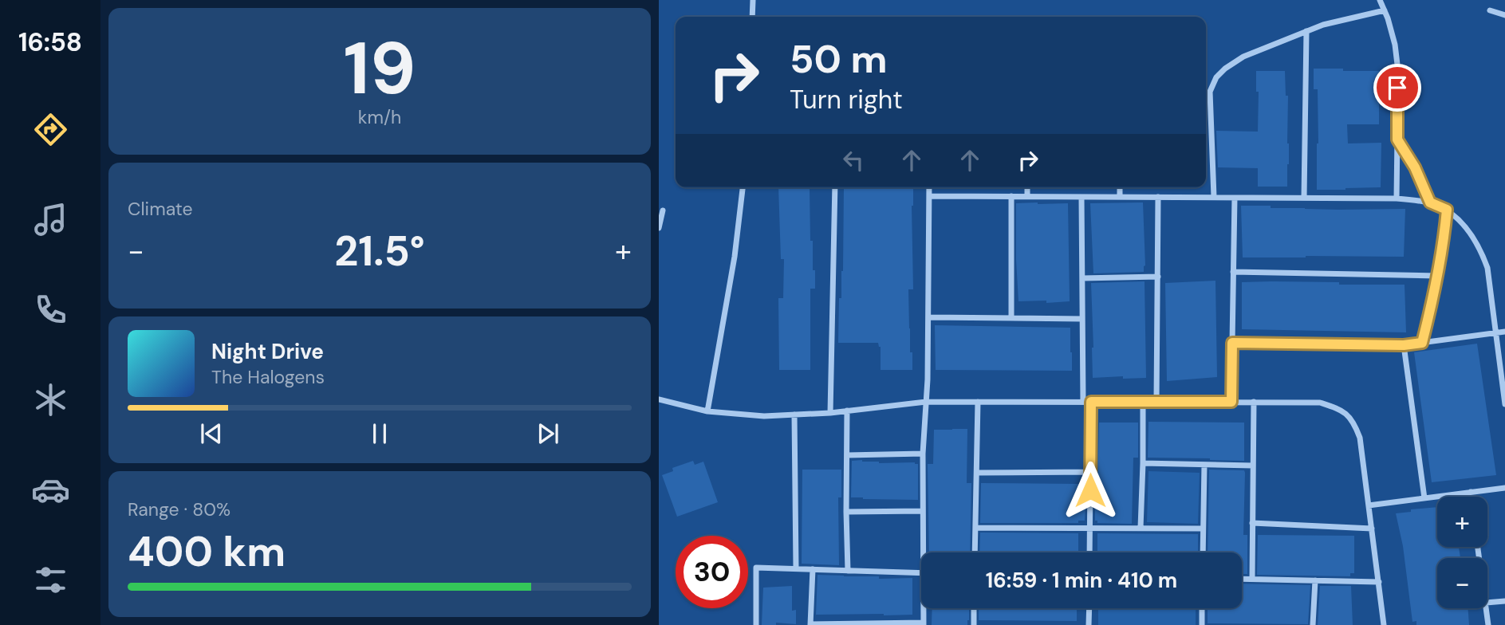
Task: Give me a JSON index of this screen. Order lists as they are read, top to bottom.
{
  "page": {
    "tabs": "16:58",
    "tile": [
      ["19", "km/h"],
      "Climate",
      ["Range · 80%", "400 km"]
    ],
    "turn": ["50 m", "Turn right"],
    "heat": ["−", "21.5°", "+"],
    "song": ["Night Drive", "The Halogens"],
    "map_buttons": ["+", "−"],
    "limit": "30",
    "trip": "16:59 · 1 min · 410 m"
  }
}
